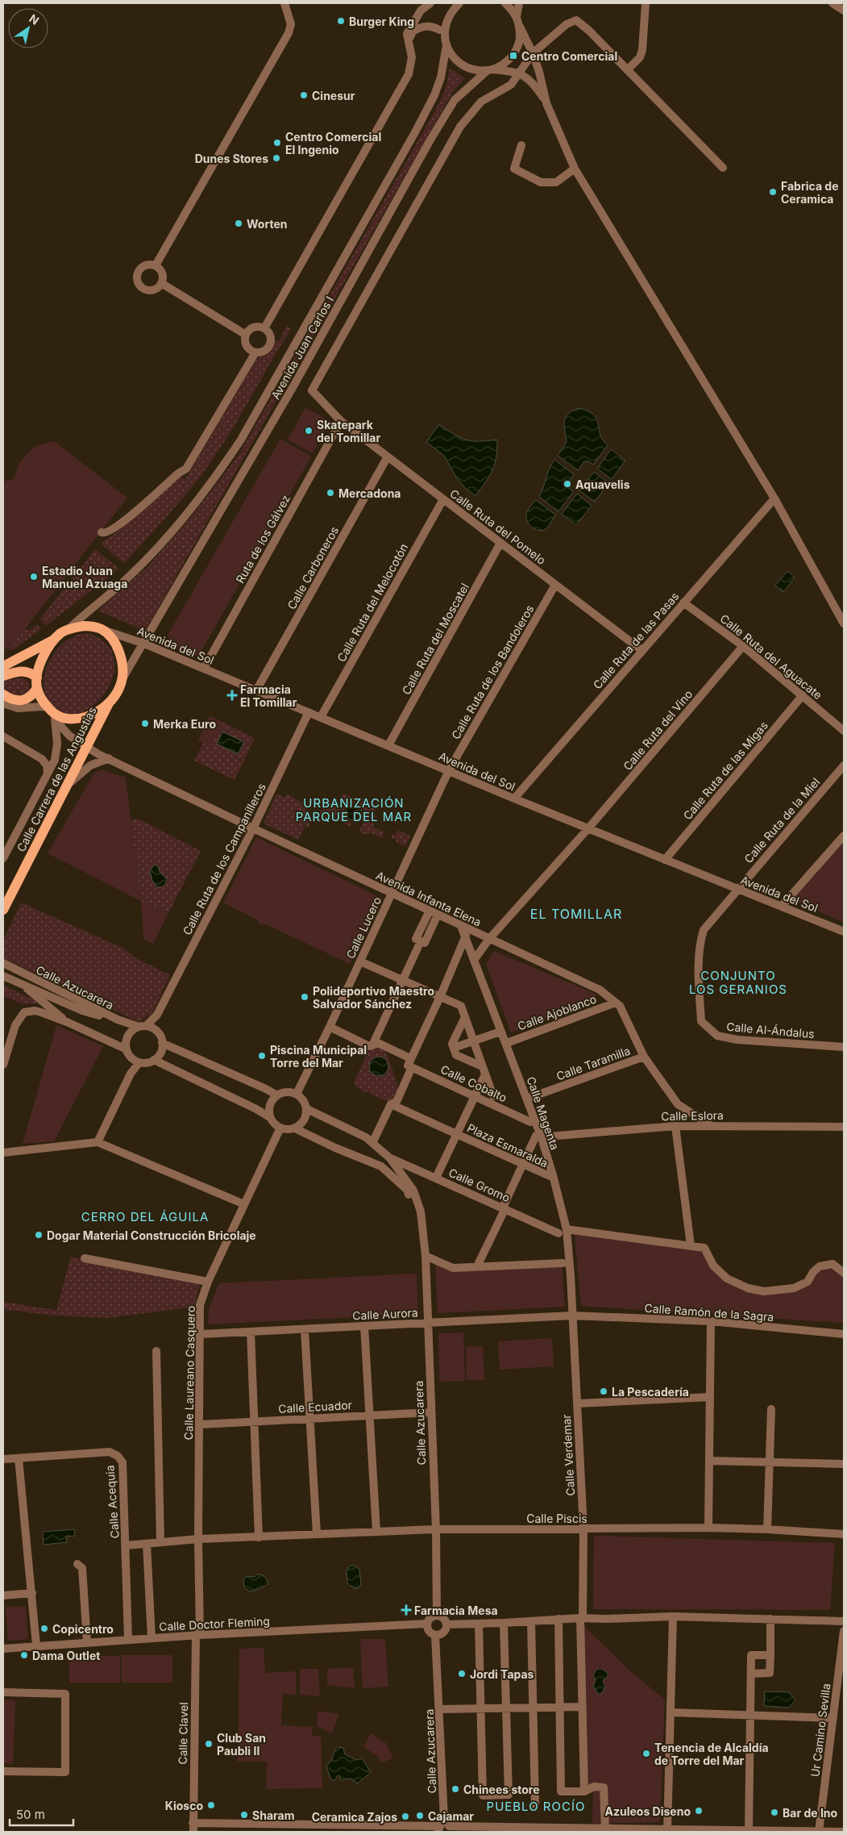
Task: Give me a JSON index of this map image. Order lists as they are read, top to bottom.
{
  "streets": {
    "main road": ["Calle Carrera de las Angustias"],
    "street": [
      "Avenida Juan Carlos I",
      "Calle Ruta del Pomelo",
      "Ruta de los Gálvez",
      "Calle Carboneros",
      "Calle Ruta del Melocotón",
      "Calle Ruta del Moscatel",
      "Calle Ruta de las Pasas",
      "Avenida del Sol",
      "Calle Ruta del Aguacate",
      "Calle Ruta de los Bandoleros",
      "Calle Ruta del Vino",
      "Calle Ruta de las Migas",
      "Calle Ruta de la Miel",
      "Calle Ruta de los Campanilleros",
      "Avenida Infanta Elena",
      "Calle Lucero",
      "Calle Azucarera",
      "Calle Ajoblanco",
      "Calle Al-Ándalus",
      "Calle Taramilla",
      "Calle Cobalto",
      "Calle Magenta",
      "Calle Eslora",
      "Plaza Esmaralda",
      "Calle Gromo",
      "Calle Ramón de la Sagra",
      "Calle Aurora",
      "Calle Laureano Casquero",
      "Calle Ecuador",
      "Calle Verdemar",
      "Calle Acequia",
      "Calle Piscis",
      "Calle Doctor Fleming",
      "Ur Camino Sevilla",
      "Calle Clavel"
    ]
  },
  "crossings": [
    ["Avenida Juan Carlos I", "Avenida del Sol"],
    ["Avenida Juan Carlos I", "Calle Carrera de las Angustias"],
    ["Avenida Juan Carlos I", "Avenida Infanta Elena"],
    ["Calle Ruta del Pomelo", "Ruta de los Gálvez"],
    ["Calle Ruta del Pomelo", "Calle Carboneros"],
    ["Calle Ruta del Pomelo", "Calle Ruta del Melocotón"],
    ["Calle Ruta del Pomelo", "Calle Ruta del Moscatel"],
    ["Calle Ruta del Pomelo", "Calle Ruta de las Pasas"],
    ["Calle Ruta del Pomelo", "Calle Ruta de los Bandoleros"],
    ["Ruta de los Gálvez", "Avenida del Sol"],
    ["Calle Carboneros", "Avenida del Sol"],
    ["Calle Ruta del Melocotón", "Avenida del Sol"],
    ["Calle Ruta del Moscatel", "Avenida del Sol"],
    ["Calle Ruta de las Pasas", "Avenida del Sol"],
    ["Calle Ruta de las Pasas", "Calle Ruta del Aguacate"],
    ["Avenida del Sol", "Calle Ruta de los Bandoleros"],
    ["Avenida del Sol", "Calle Ruta del Vino"],
    ["Avenida del Sol", "Calle Ruta de las Migas"],
    ["Avenida del Sol", "Calle Carrera de las Angustias"],
    ["Avenida del Sol", "Calle Ruta de la Miel"],
    ["Avenida del Sol", "Calle Ruta de los Campanilleros"],
    ["Avenida del Sol", "Avenida Infanta Elena"],
    ["Avenida del Sol", "Calle Lucero"],
    ["Avenida del Sol", "Calle Al-Ándalus"],
    ["Calle Ruta del Aguacate", "Calle Ruta del Vino"],
    ["Calle Ruta del Aguacate", "Calle Ruta de las Migas"],
    ["Calle Ruta de los Bandoleros", "Calle Lucero"],
    ["Calle Ruta del Vino", "Avenida Infanta Elena"],
    ["Calle Ruta del Vino", "Calle Magenta"],
    ["Calle Carrera de las Angustias", "Avenida Infanta Elena"],
    ["Calle Ruta de la Miel", "Calle Al-Ándalus"],
    ["Calle Ruta de los Campanilleros", "Avenida Infanta Elena"],
    ["Calle Ruta de los Campanilleros", "Calle Azucarera"],
    ["Avenida Infanta Elena", "Calle Lucero"],
    ["Avenida Infanta Elena", "Calle Ajoblanco"],
    ["Avenida Infanta Elena", "Calle Taramilla"],
    ["Avenida Infanta Elena", "Calle Magenta"],
    ["Avenida Infanta Elena", "Calle Eslora"],
    ["Calle Lucero", "Calle Azucarera"],
    ["Calle Lucero", "Calle Cobalto"],
    ["Calle Lucero", "Calle Laureano Casquero"],
    ["Calle Azucarera", "Calle Gromo"],
    ["Calle Azucarera", "Calle Aurora"],
    ["Calle Azucarera", "Calle Laureano Casquero"],
    ["Calle Azucarera", "Calle Ecuador"],
    ["Calle Azucarera", "Calle Piscis"],
    ["Calle Azucarera", "Calle Doctor Fleming"],
    ["Calle Ajoblanco", "Calle Magenta"],
    ["Calle Taramilla", "Calle Magenta"],
    ["Calle Magenta", "Calle Eslora"],
    ["Calle Magenta", "Calle Gromo"],
    ["Calle Magenta", "Calle Ramón de la Sagra"],
    ["Calle Magenta", "Calle Aurora"],
    ["Calle Magenta", "Calle Verdemar"],
    ["Calle Ramón de la Sagra", "Calle Aurora"],
    ["Calle Ramón de la Sagra", "Calle Verdemar"],
    ["Calle Aurora", "Calle Laureano Casquero"],
    ["Calle Aurora", "Calle Verdemar"],
    ["Calle Laureano Casquero", "Calle Ecuador"],
    ["Calle Laureano Casquero", "Calle Piscis"],
    ["Calle Laureano Casquero", "Calle Doctor Fleming"],
    ["Calle Laureano Casquero", "Calle Clavel"],
    ["Calle Verdemar", "Calle Piscis"],
    ["Calle Acequia", "Calle Piscis"],
    ["Calle Acequia", "Calle Doctor Fleming"],
    ["Calle Doctor Fleming", "Calle Clavel"]
  ],
  "districts": [
    "URBANIZACIÓN PARQUE DEL MAR",
    "EL TOMILLAR",
    "CONJUNTO LOS GERANIOS",
    "CERRO DEL ÁGUILA",
    "PUEBLO ROCÍO"
  ],
  "places": {
    "other": [
      "Burger King",
      "Cinesur",
      "Centro Comercial El Ingenio",
      "Dunes Stores",
      "Fabrica de Ceramica",
      "Worten",
      "Skatepark del Tomillar",
      "Aquavelis",
      "Mercadona",
      "Estadio Juan Manuel Azuaga",
      "Merka Euro",
      "Polideportivo Maestro Salvador Sánchez",
      "Piscina Municipal Torre del Mar",
      "Dogar Material Construcción Bricolaje",
      "La Pescadería",
      "Copicentro",
      "Dama Outlet",
      "Jordi Tapas",
      "Club San Paubli II",
      "Tenencia de Alcaldía de Torre del Mar",
      "Chinees store",
      "Kiosco",
      "Azuleos Diseno",
      "Bar de Ino",
      "Sharam",
      "Cajamar",
      "Ceramica Zajos"
    ],
    "transit": ["Centro Comercial"],
    "health": ["Farmacia El Tomillar", "Farmacia Mesa"]
  },
  "scale_bar": "50 m",
  "north": "top right"
}
